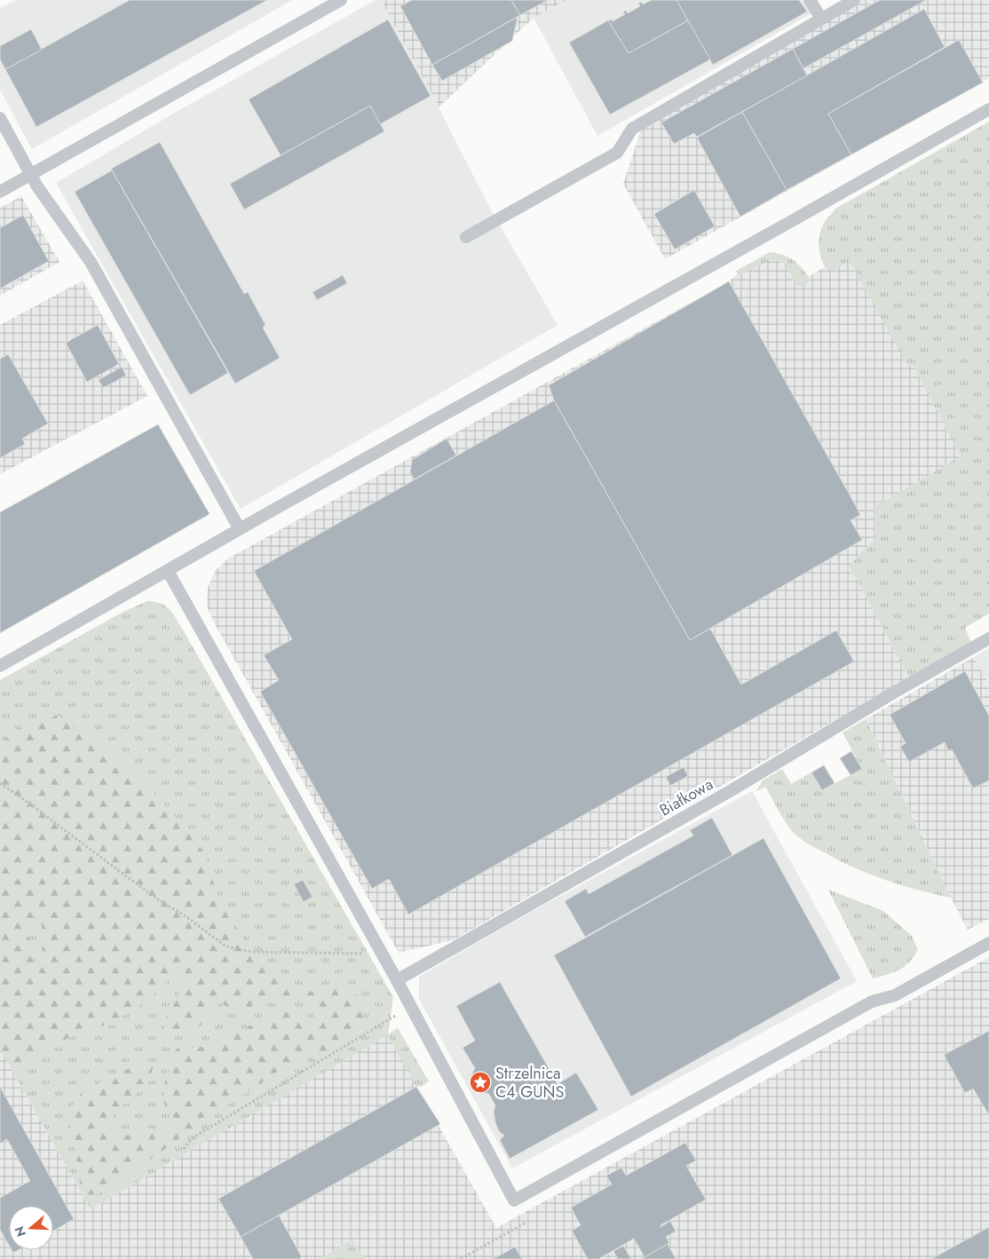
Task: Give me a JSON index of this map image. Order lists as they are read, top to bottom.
{
  "streets": {
    "lane": ["Białkowa"]
  },
  "places": {
    "place": ["Strzelnica C4 GUNS"]
  },
  "north": "left"
}
